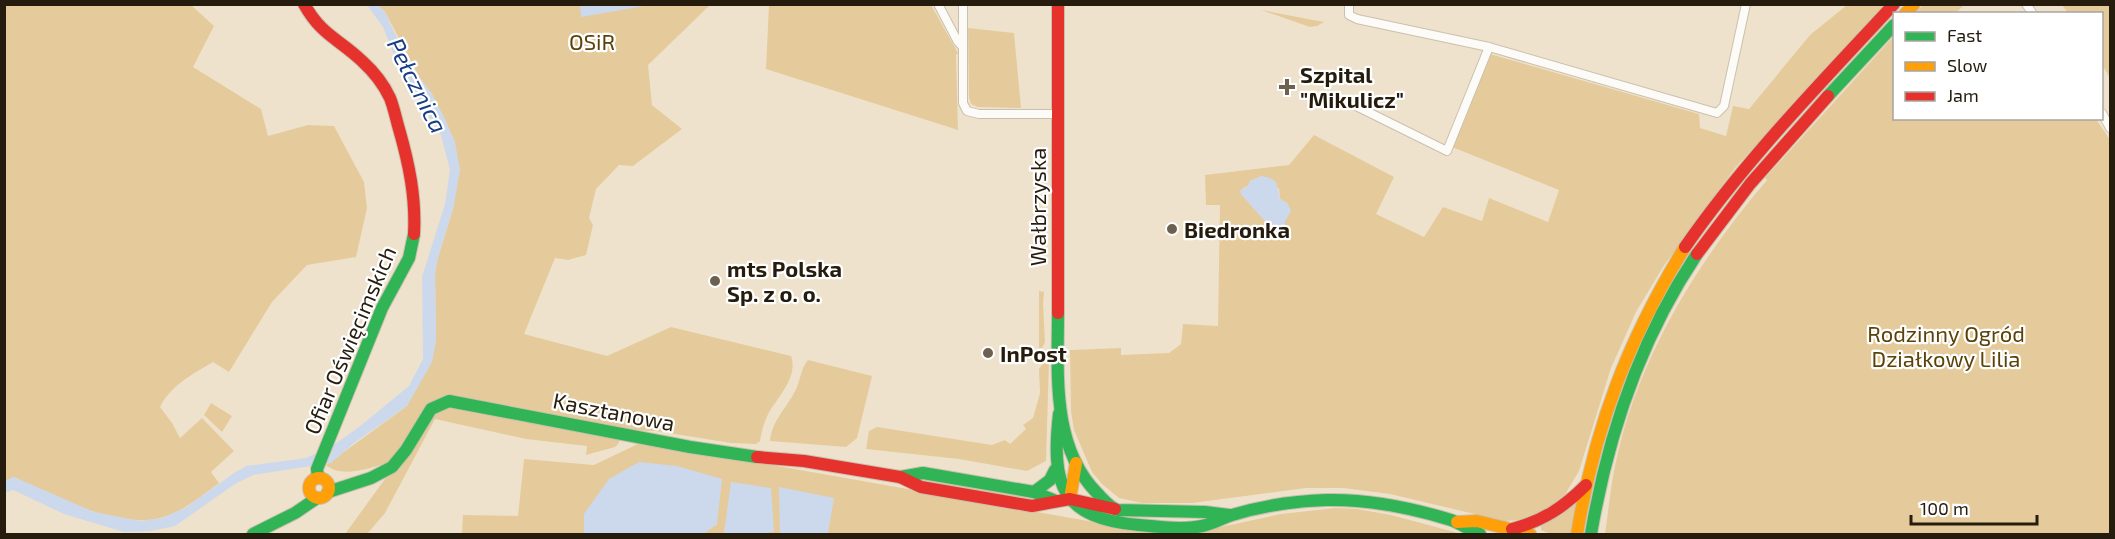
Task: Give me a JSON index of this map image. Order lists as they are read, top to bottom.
{
  "streets": {
    "main road": ["Wałbrzyska", "Ofiar Oświęcimskich", "Kasztanowa"]
  },
  "crossings": [
    ["Wałbrzyska", "Kasztanowa"],
    ["Ofiar Oświęcimskich", "Kasztanowa"]
  ],
  "water": ["Pełcznica"],
  "parks": ["OSiR", "Rodzinny Ogród Działkowy Lilia"],
  "places": {
    "health": ["Szpital \"Mikulicz\""],
    "other": ["Biedronka", "mts Polska Sp. z o. o.", "InPost"]
  },
  "legend": ["Fast", "Slow", "Jam"],
  "scale_bar": "100 m"
}
